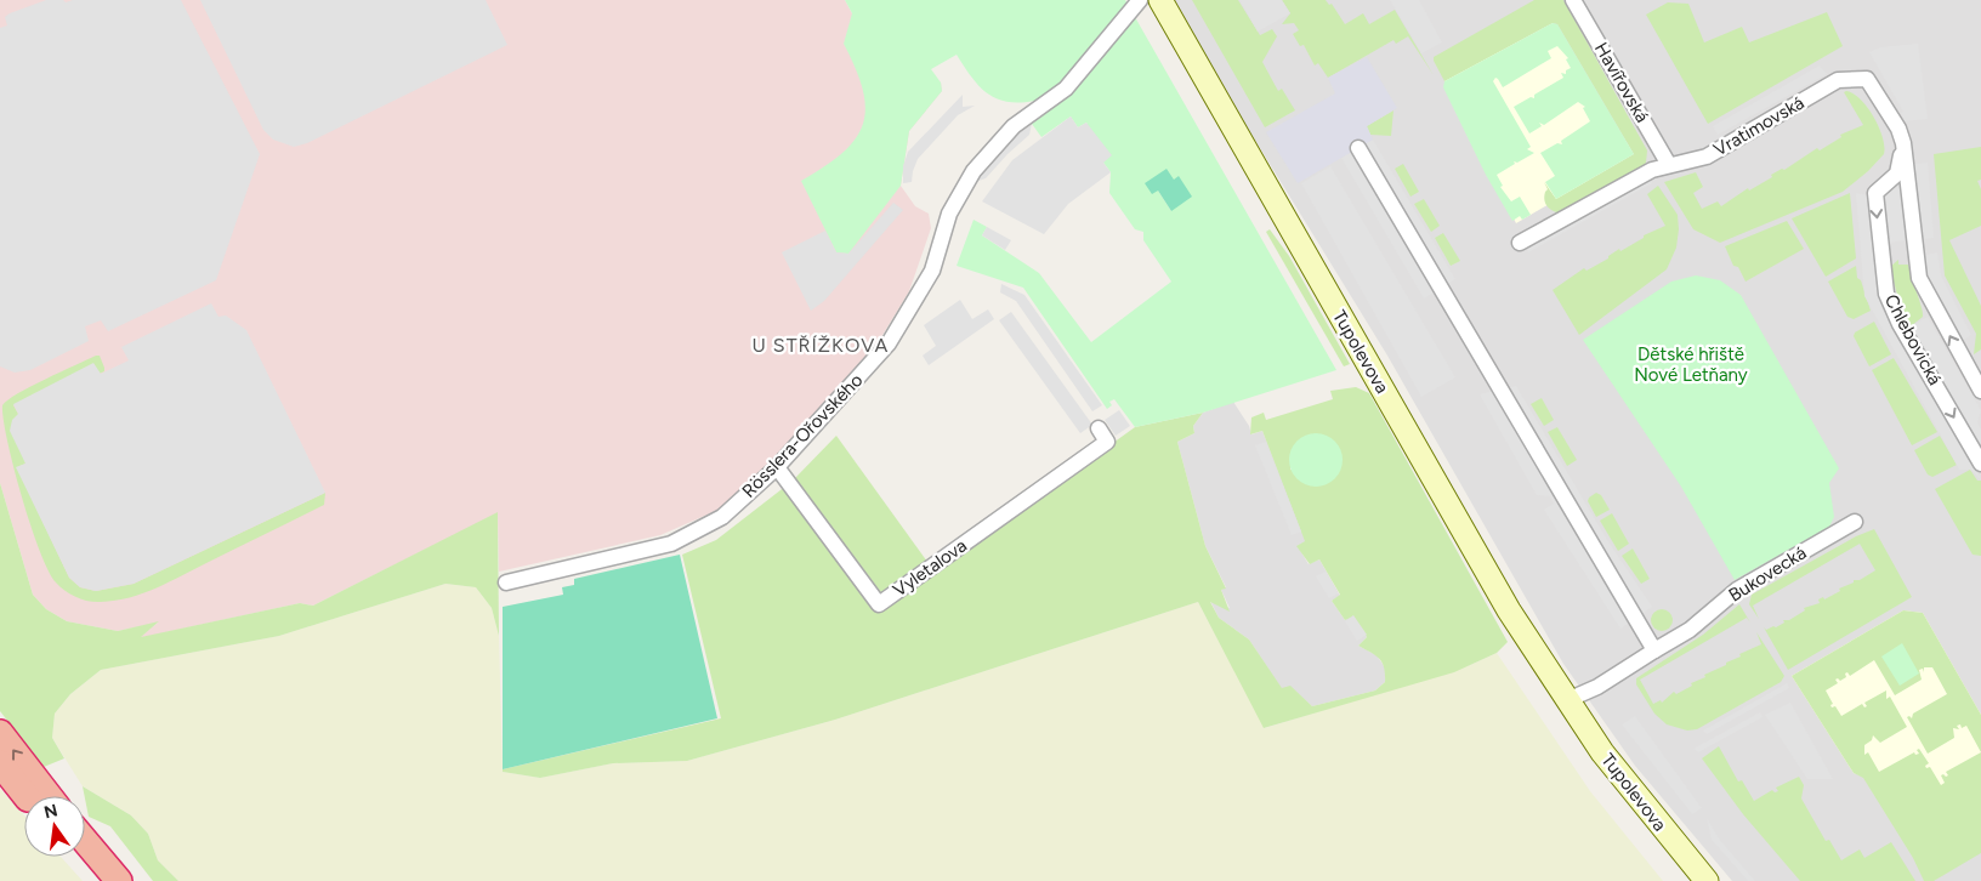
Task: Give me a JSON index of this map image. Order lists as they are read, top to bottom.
{
  "streets": {
    "main road": ["Tupolevova"],
    "street": [
      "Havířovská",
      "Vratimovská",
      "Chlebovická",
      "Rösslera-Ořovského",
      "Vyletalova",
      "Bukovecká"
    ]
  },
  "crossings": [
    ["Havířovská", "Vratimovská"],
    ["Vratimovská", "Chlebovická"],
    ["Rösslera-Ořovského", "Vyletalova"]
  ],
  "districts": ["U STŘÍŽKOVA"],
  "parks": ["Dětské hřiště Nové Letňany"],
  "north": "top"
}
